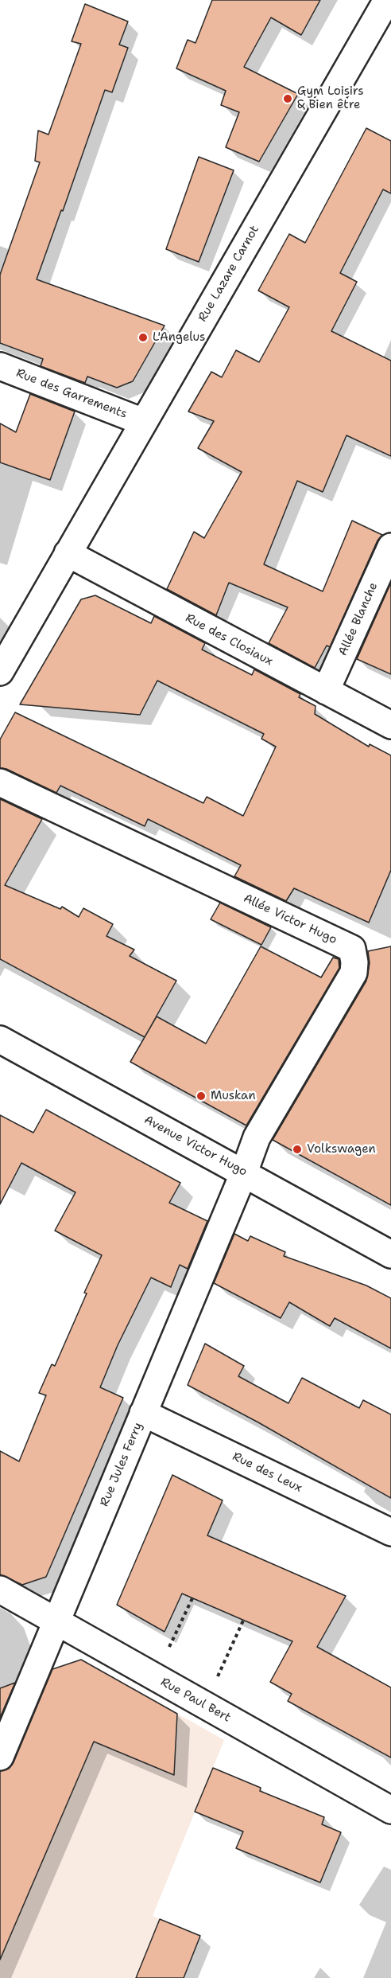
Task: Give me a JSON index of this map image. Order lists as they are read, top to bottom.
{
  "streets": {
    "street": [
      "Rue Lazare Carnot",
      "Rue des Garrements",
      "Allée Blanche",
      "Rue des Closiaux",
      "Allée Victor Hugo",
      "Avenue Victor Hugo",
      "Rue Jules Ferry",
      "Rue des Leux",
      "Rue Paul Bert"
    ]
  },
  "crossings": [
    ["Rue Lazare Carnot", "Rue des Garrements"],
    ["Rue Lazare Carnot", "Rue des Closiaux"],
    ["Allée Blanche", "Rue des Closiaux"],
    ["Allée Victor Hugo", "Avenue Victor Hugo"],
    ["Allée Victor Hugo", "Rue Jules Ferry"],
    ["Avenue Victor Hugo", "Rue Jules Ferry"],
    ["Rue Jules Ferry", "Rue des Leux"],
    ["Rue Jules Ferry", "Rue Paul Bert"]
  ],
  "places": [
    "Gym Loisirs & Bien être",
    "L'Angelus",
    "Muskan",
    "Volkswagen"
  ]
}
